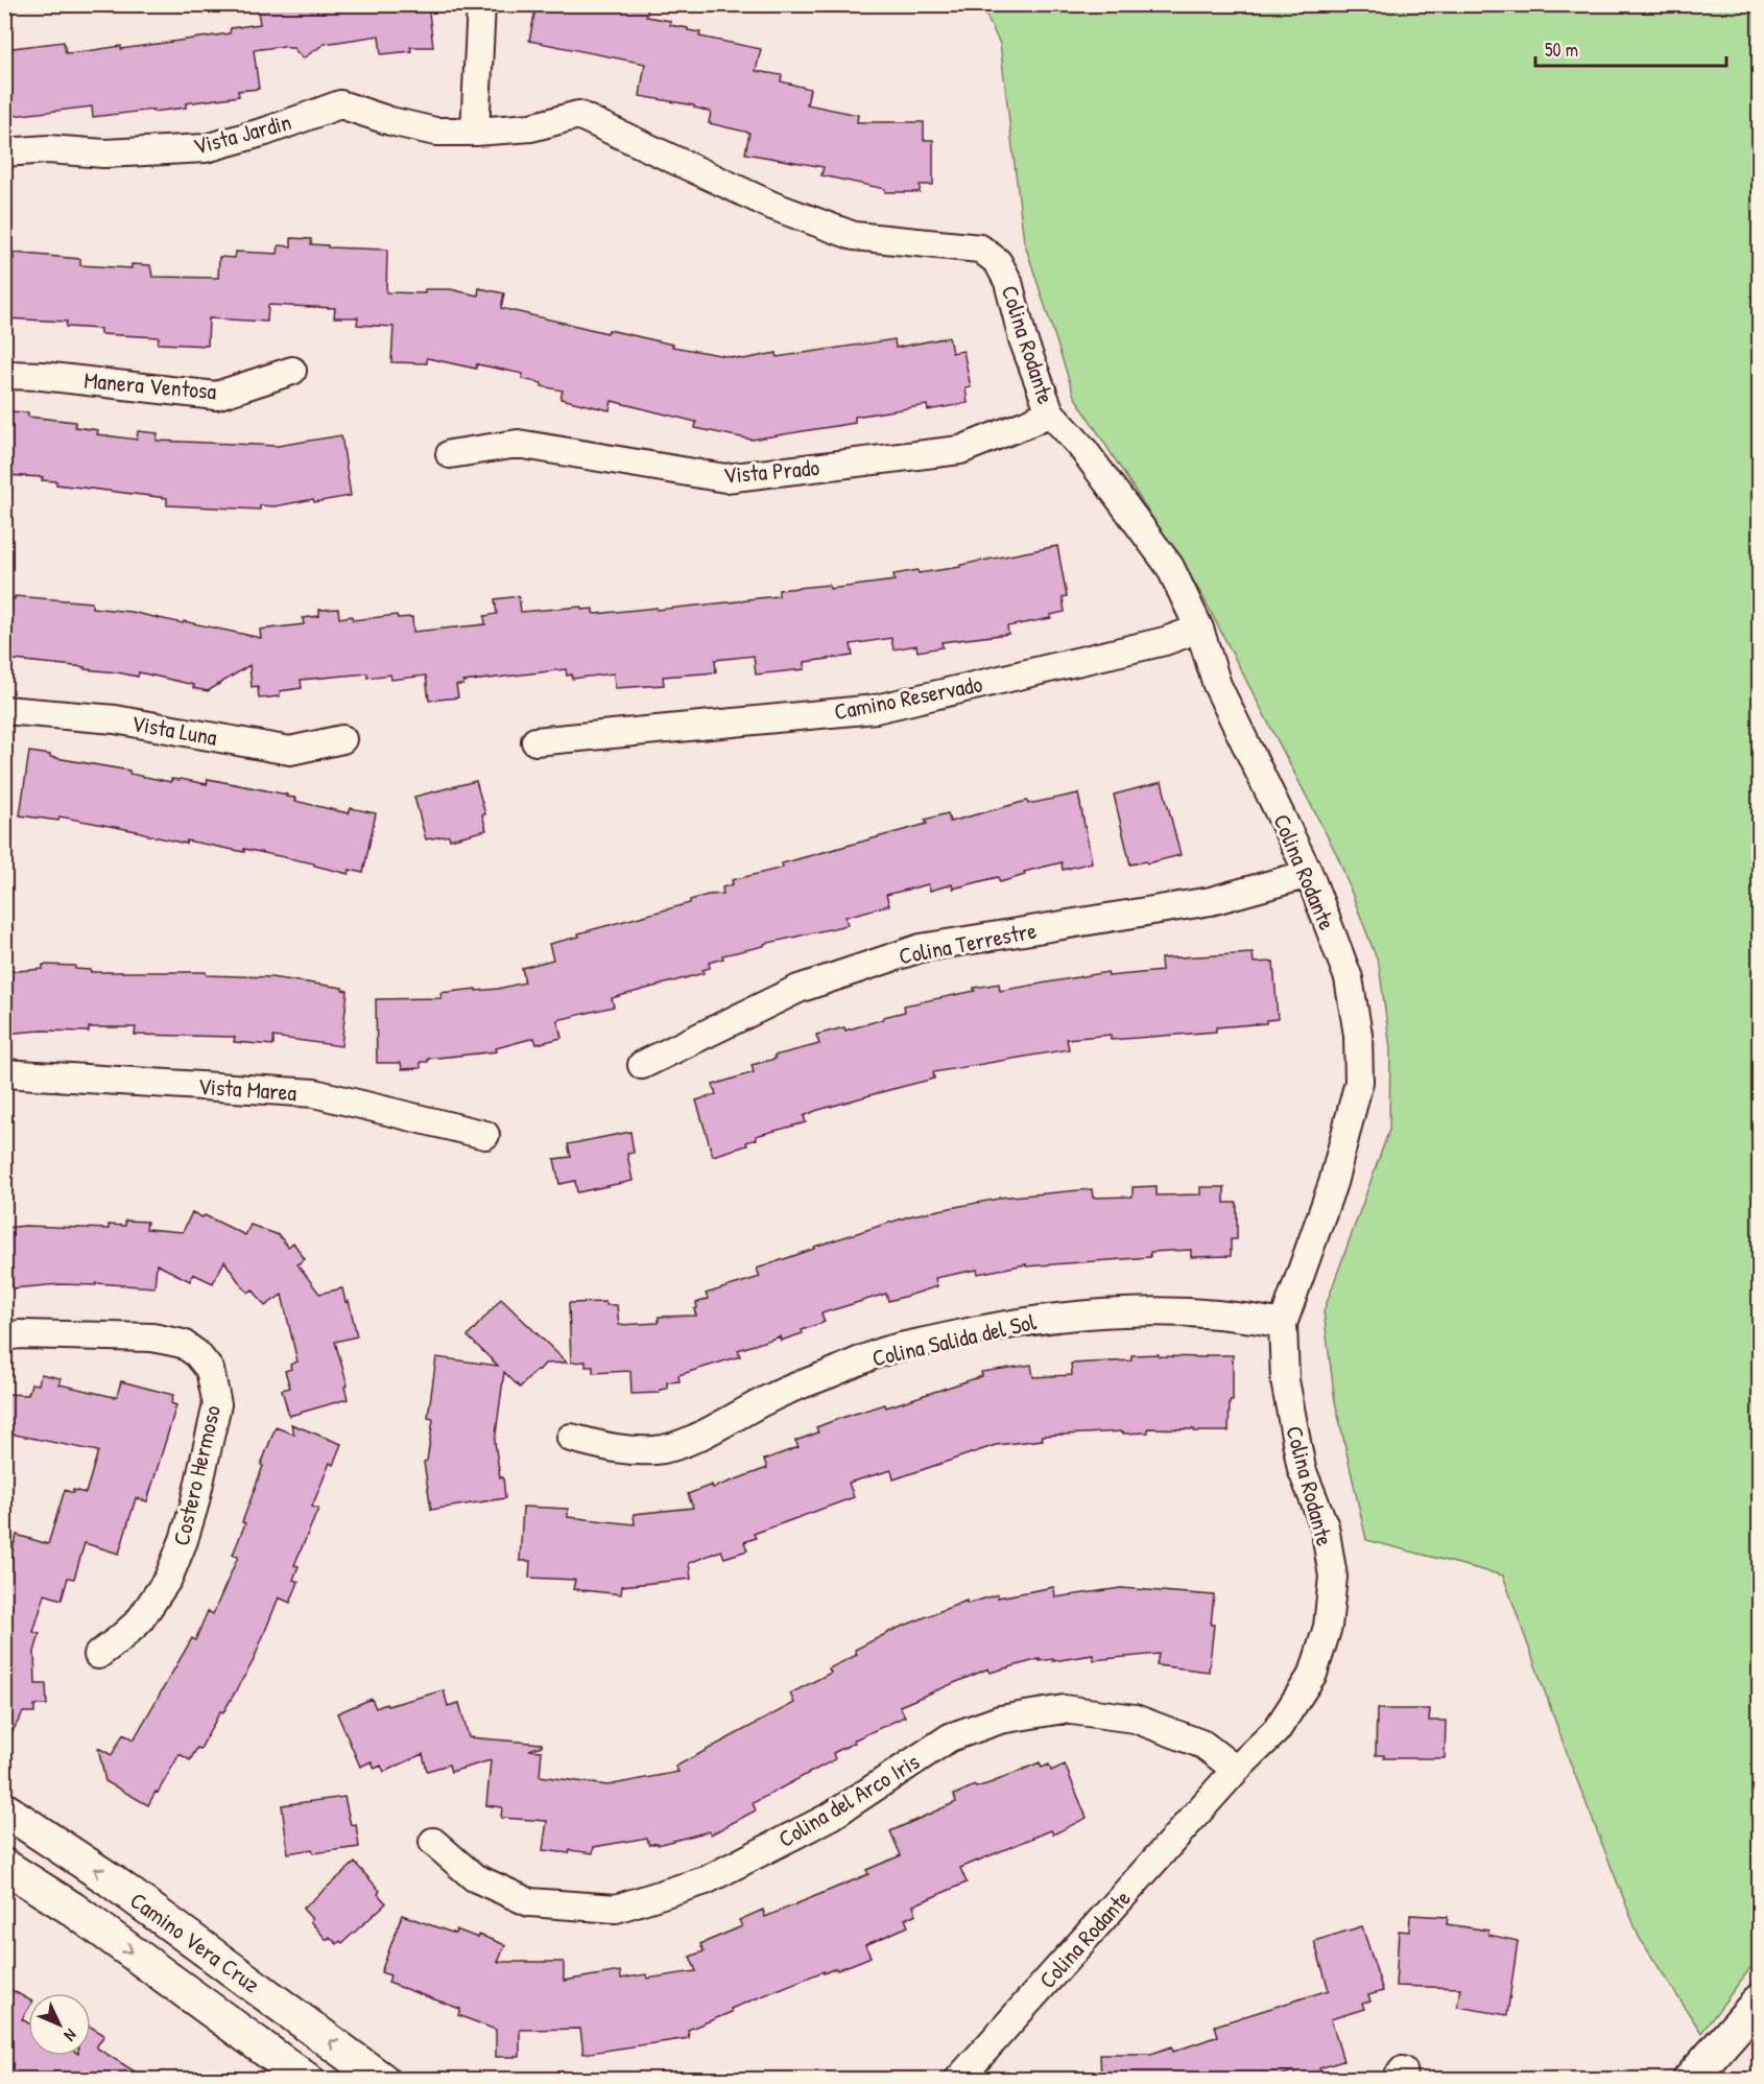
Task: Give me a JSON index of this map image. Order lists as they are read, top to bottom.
{
  "streets": {
    "main road": ["Camino Vera Cruz"],
    "street": [
      "Vista Jardin",
      "Colina Rodante",
      "Manera Ventosa",
      "Vista Prado",
      "Camino Reservado",
      "Vista Luna",
      "Colina Terrestre",
      "Vista Marea",
      "Colina Salida del Sol",
      "Costero Hermoso",
      "Colina del Arco Iris"
    ]
  },
  "crossings": [
    ["Vista Jardin", "Colina Rodante"],
    ["Colina Rodante", "Vista Prado"],
    ["Colina Rodante", "Camino Reservado"],
    ["Colina Rodante", "Colina Terrestre"],
    ["Colina Rodante", "Colina Salida del Sol"],
    ["Colina Rodante", "Colina del Arco Iris"]
  ],
  "scale_bar": "50 m",
  "north": "bottom right"
}
